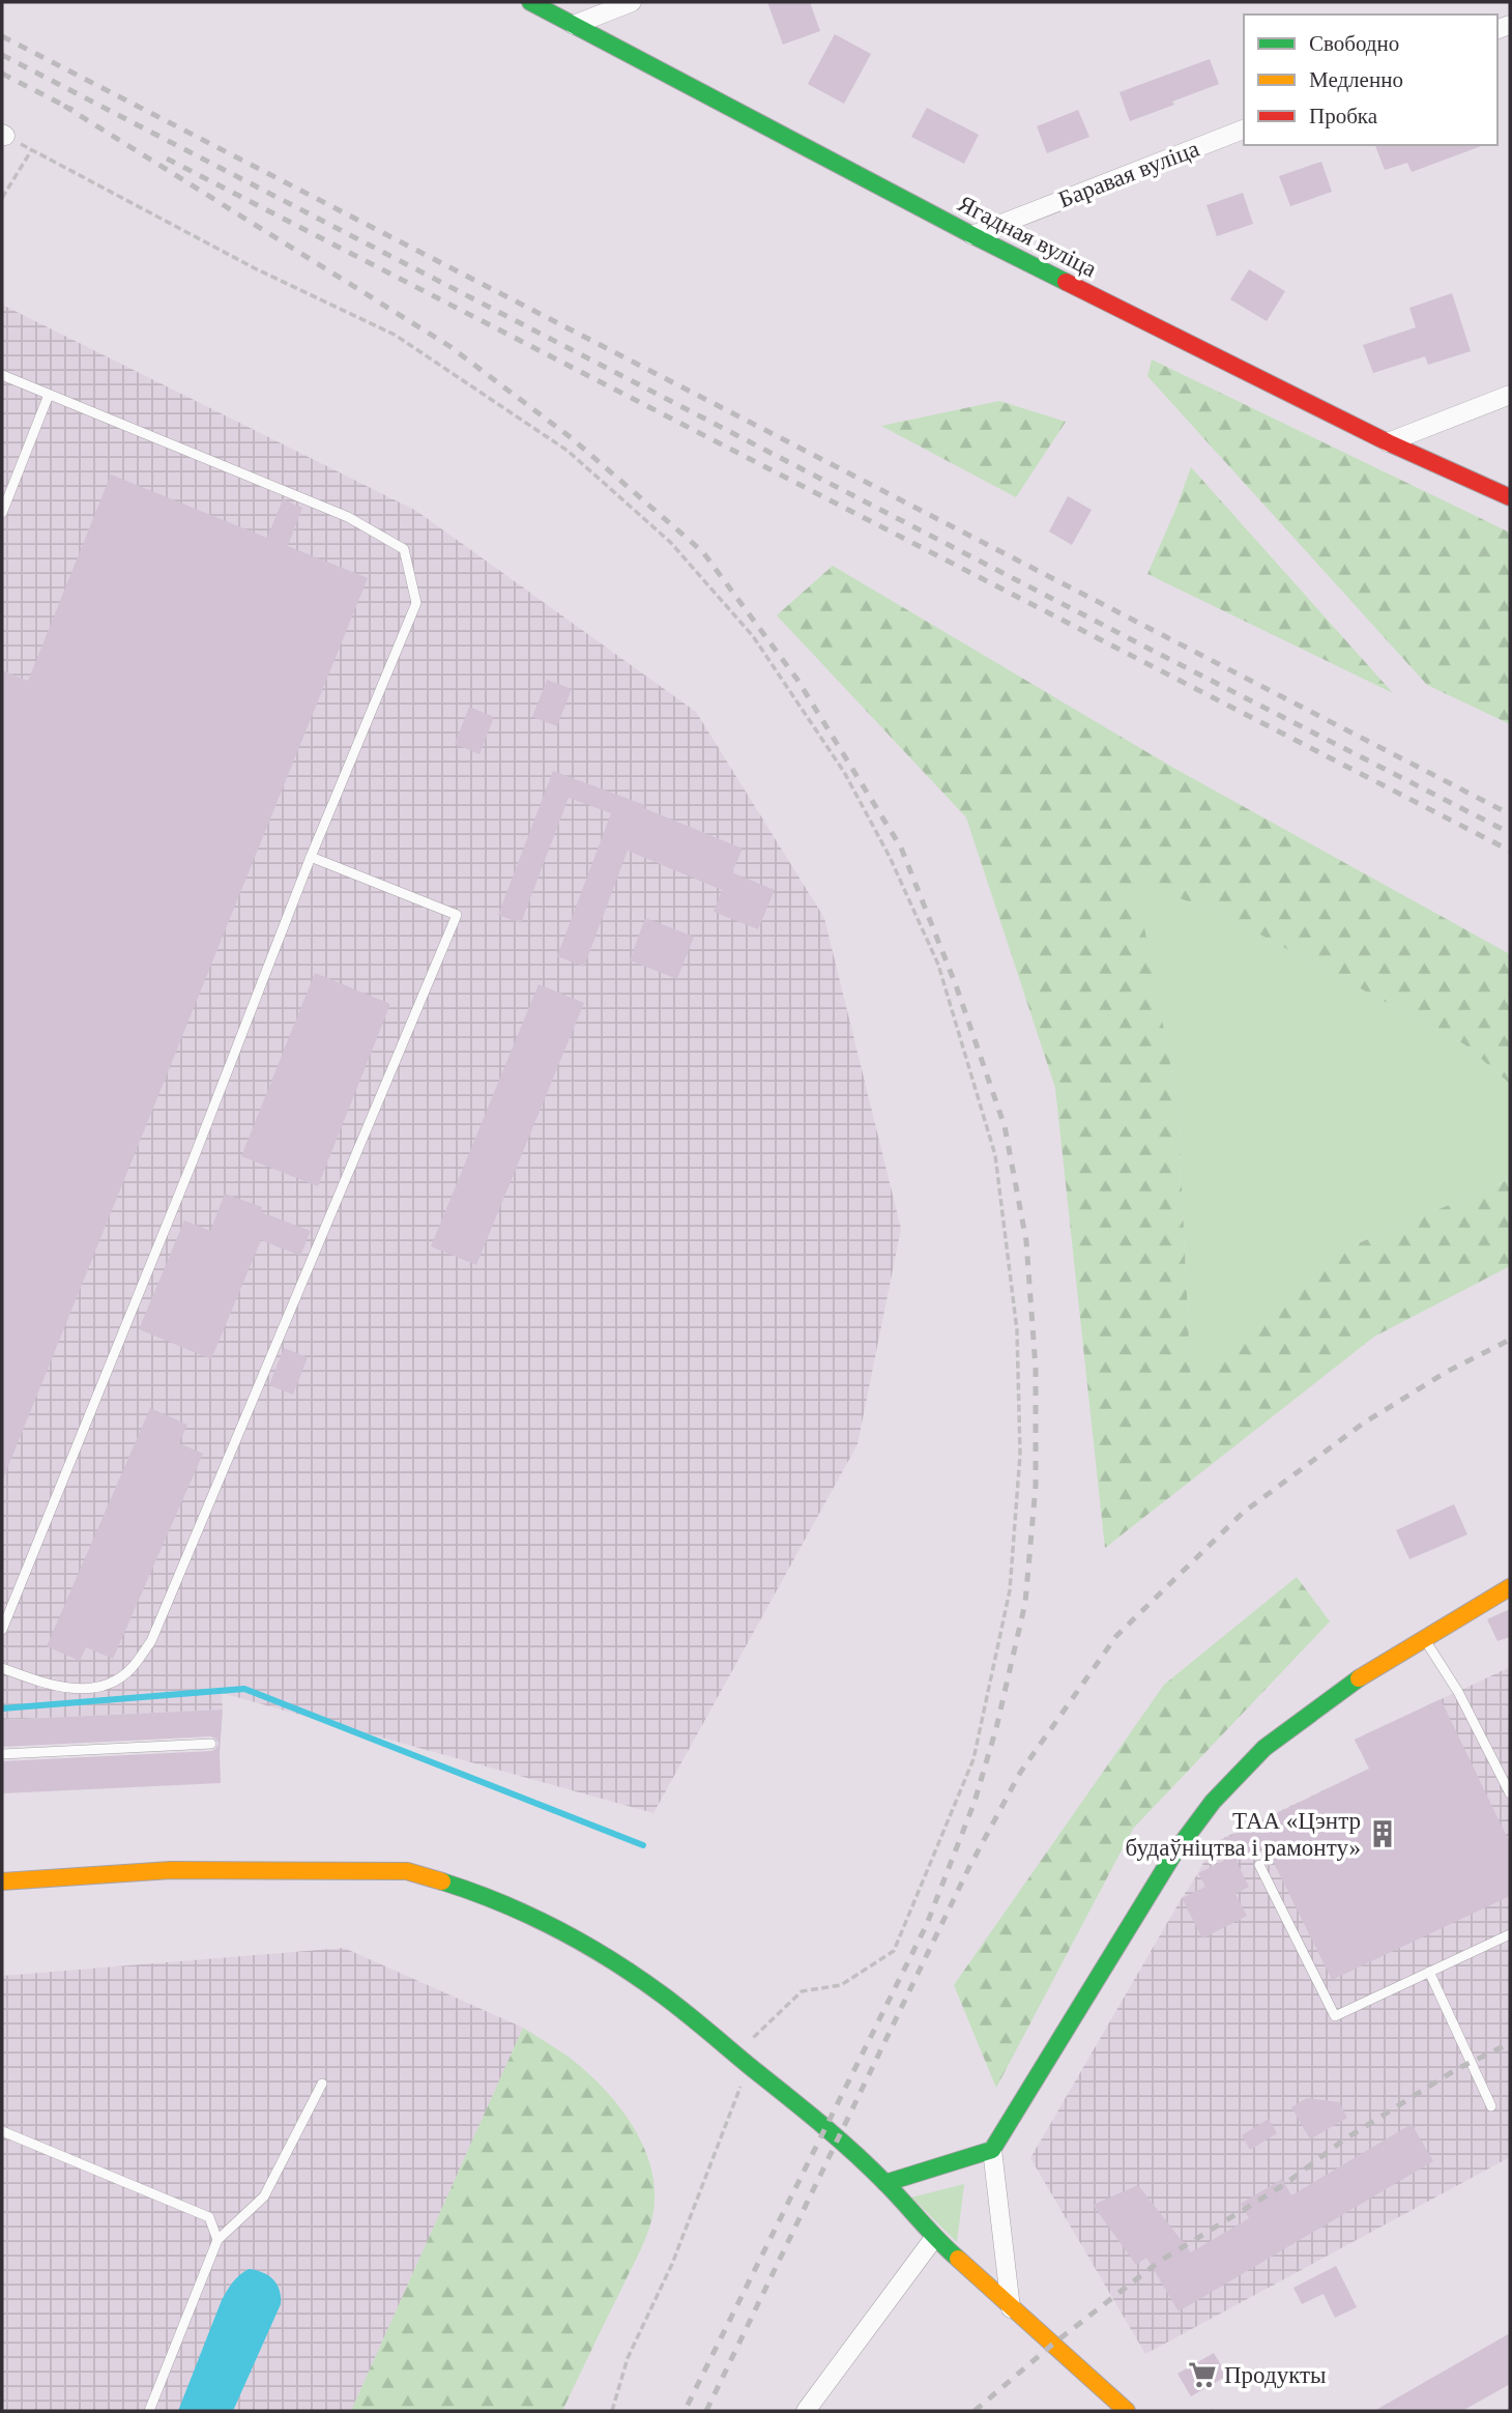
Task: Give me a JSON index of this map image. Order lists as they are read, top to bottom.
{
  "streets": {
    "street": ["Баравая вуліца", "Ягадная вуліца"]
  },
  "crossings": [
    ["Баравая вуліца", "Ягадная вуліца"]
  ],
  "places": {
    "building": ["ТАА «Цэнтр будаўніцтва і рамонту»"],
    "supermarket": ["Продукты"]
  },
  "legend": ["Свободно", "Медленно", "Пробка"]
}
